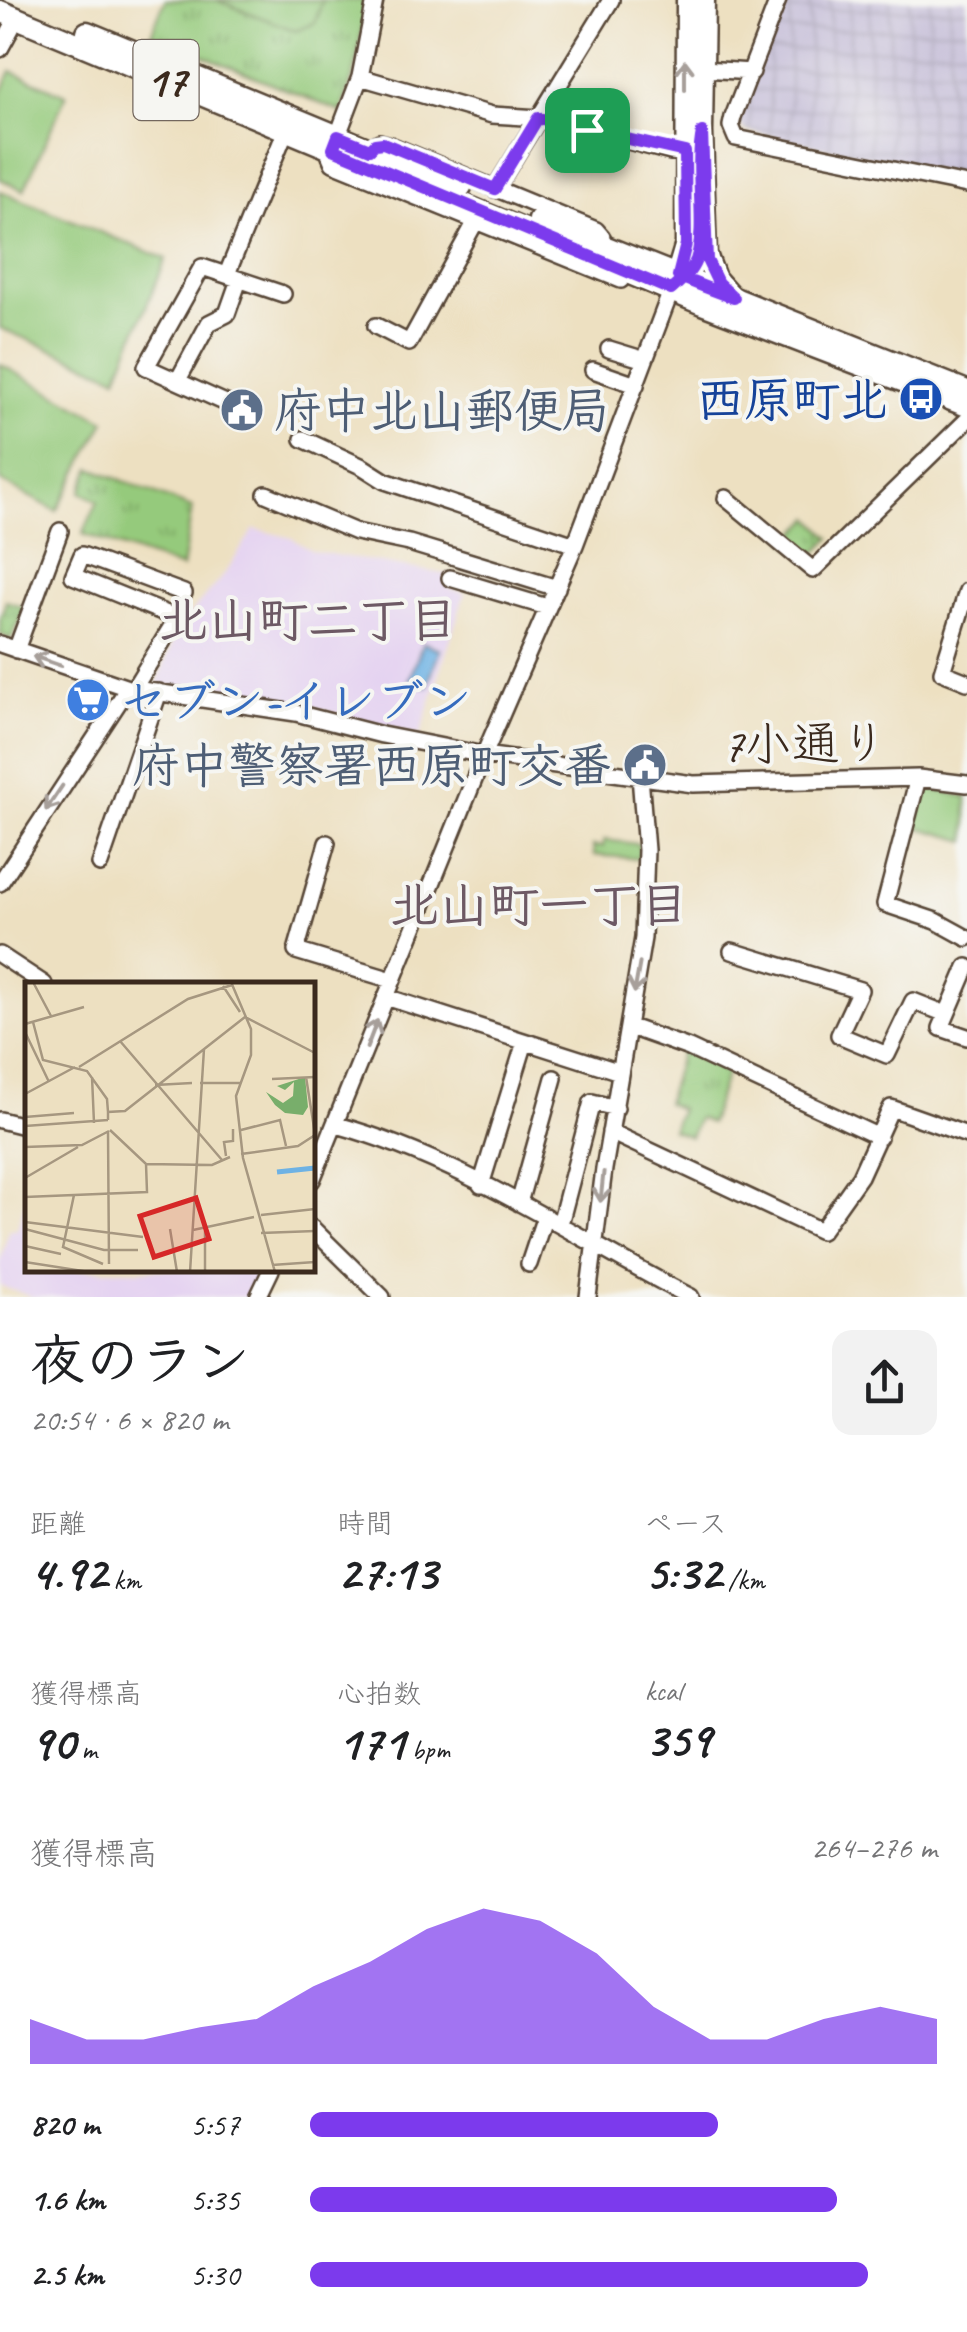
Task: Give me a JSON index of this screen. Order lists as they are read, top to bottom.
{
  "streets": {
    "main road": ["17"],
    "street": ["7小通り"]
  },
  "districts": ["北山町二丁目", "北山町一丁目"],
  "places": {
    "bus stop": ["西原町北"],
    "public building": ["府中北山郵便局", "府中警察署西原町交番"],
    "supermarket": ["セブン-イレブン"]
  },
  "page": {
    "heading": ["夜のラン", "20:54 · 6 × 820 m"],
    "stats": [
      ["距離", "4.92 km"],
      ["時間", "27:13"],
      ["ペース", "5:32 /km"],
      ["獲得標高", "90 m"],
      ["心拍数", "171 bpm"],
      ["kcal", "359"]
    ],
    "chart": ["獲得標高", "264–276 m"],
    "list": [
      {
        "name": "820 m",
        "note": "5:57"
      },
      {
        "name": "1.6 km",
        "note": "5:35"
      },
      {
        "name": "2.5 km",
        "note": "5:30"
      }
    ]
  }
}
